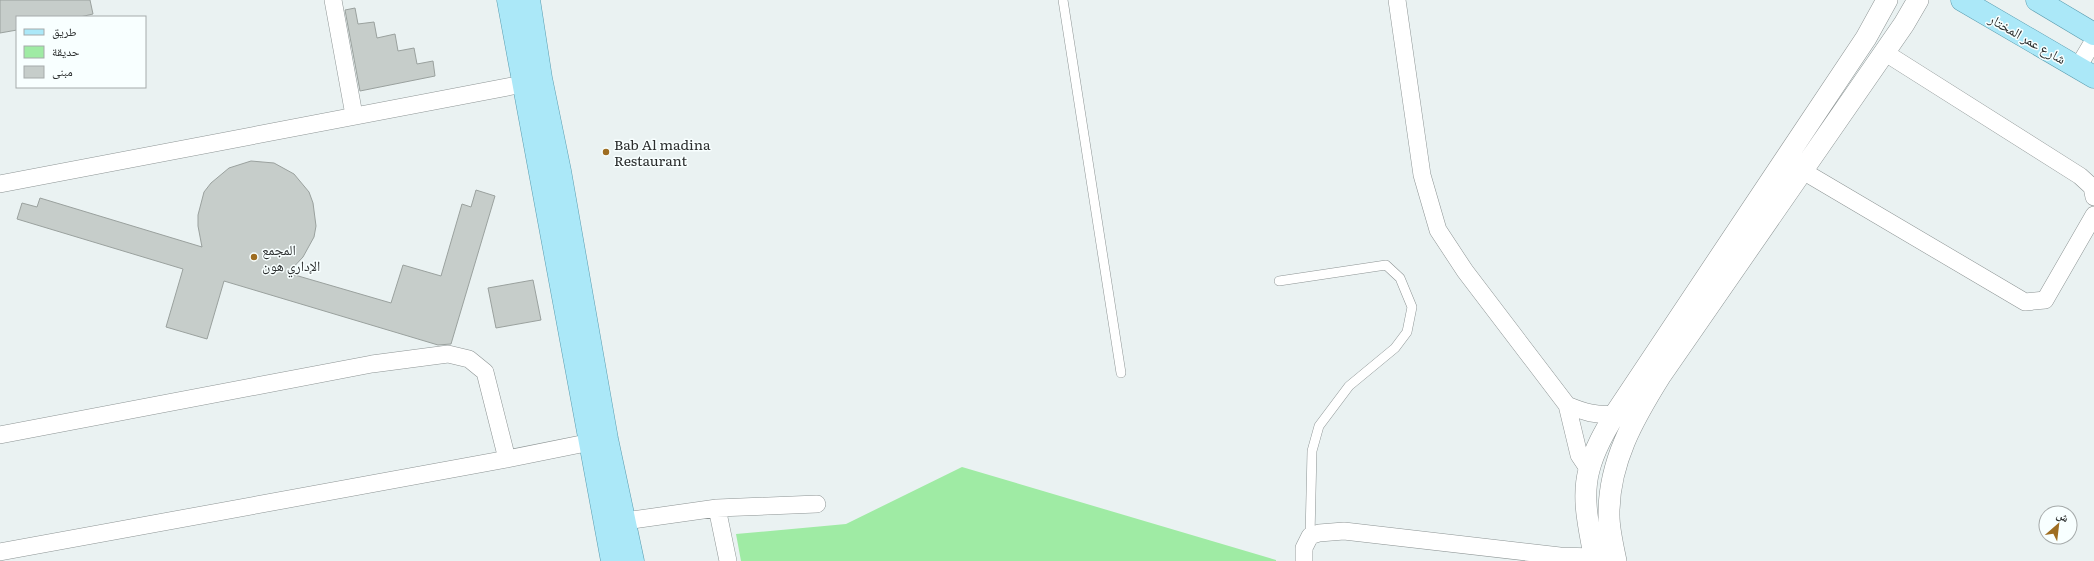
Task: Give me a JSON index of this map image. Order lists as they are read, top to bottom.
{
  "streets": {
    "main road": ["شارع عمر المختار"]
  },
  "places": ["Bab Al madina Restaurant", "المجمع الإداري هون"],
  "legend": ["طريق", "حديقة", "مبنى"],
  "north": "top right"
}
